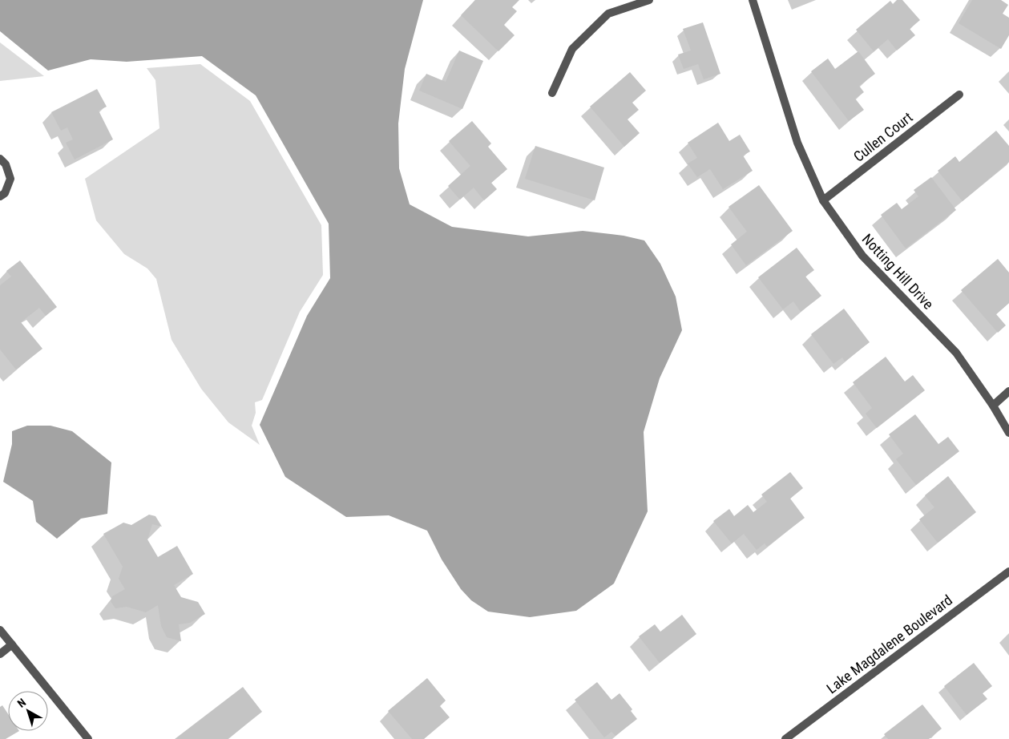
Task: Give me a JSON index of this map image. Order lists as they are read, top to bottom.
{
  "streets": {
    "street": ["Cullen Court", "Notting Hill Drive", "Lake Magdalene Boulevard"]
  },
  "crossings": [
    ["Cullen Court", "Notting Hill Drive"]
  ],
  "north": "top left"
}
